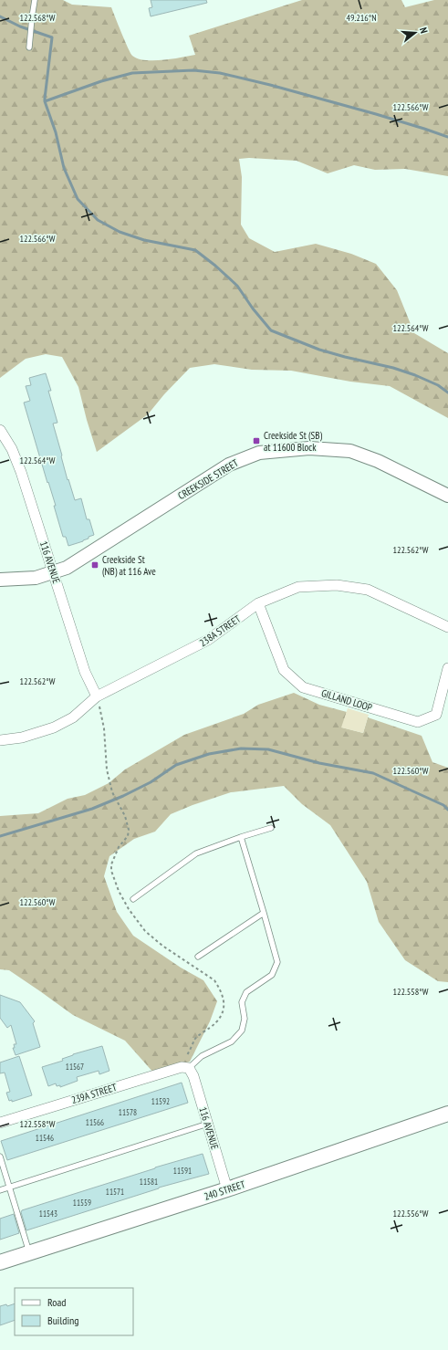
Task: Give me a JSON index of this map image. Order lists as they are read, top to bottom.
{
  "streets": {
    "main road": ["240 STREET"],
    "street": [
      "CREEKSIDE STREET",
      "116 AVENUE",
      "238A STREET",
      "GILLAND LOOP",
      "239A STREET"
    ]
  },
  "crossings": [
    ["CREEKSIDE STREET", "116 AVENUE"],
    ["116 AVENUE", "238A STREET"],
    ["116 AVENUE", "239A STREET"],
    ["116 AVENUE", "240 STREET"],
    ["238A STREET", "GILLAND LOOP"]
  ],
  "places": {
    "transit": ["Creekside St (SB) at 11600 Block", "Creekside St (NB) at 116 Ave"]
  },
  "house_numbers": [
    "11567",
    "11592",
    "11578",
    "11566",
    "11546",
    "11591",
    "11581",
    "11571",
    "11559",
    "11543"
  ],
  "legend": ["Road", "Building"],
  "north": "right",
  "coordinates": [
    "49.216°N",
    "122.568°W",
    "122.566°W",
    "122.564°W",
    "122.562°W",
    "122.560°W",
    "122.558°W",
    "122.556°W"
  ]
}
